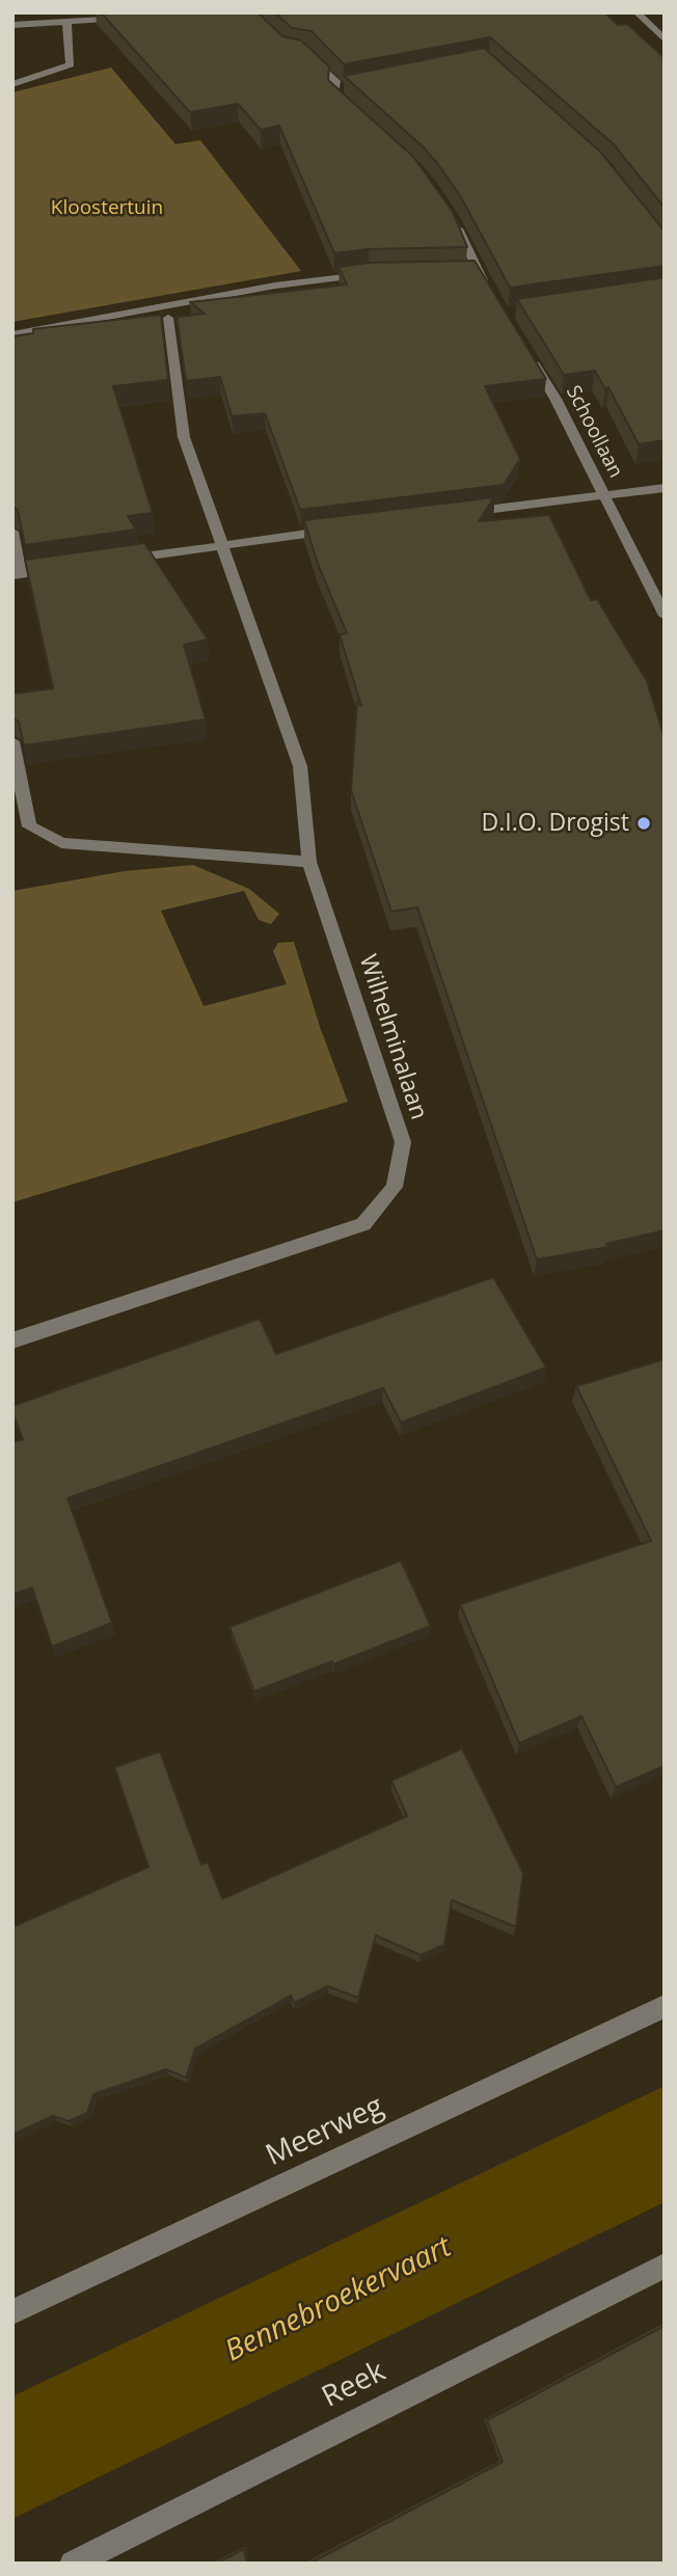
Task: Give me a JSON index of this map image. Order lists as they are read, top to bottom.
{
  "streets": {
    "street": [
      "Schoollaan",
      "Wilhelminalaan",
      "Meerweg",
      "Reek"
    ]
  },
  "water": ["Bennebroekervaart"],
  "parks": ["Kloostertuin"],
  "places": ["D.I.O. Drogist"]
}
